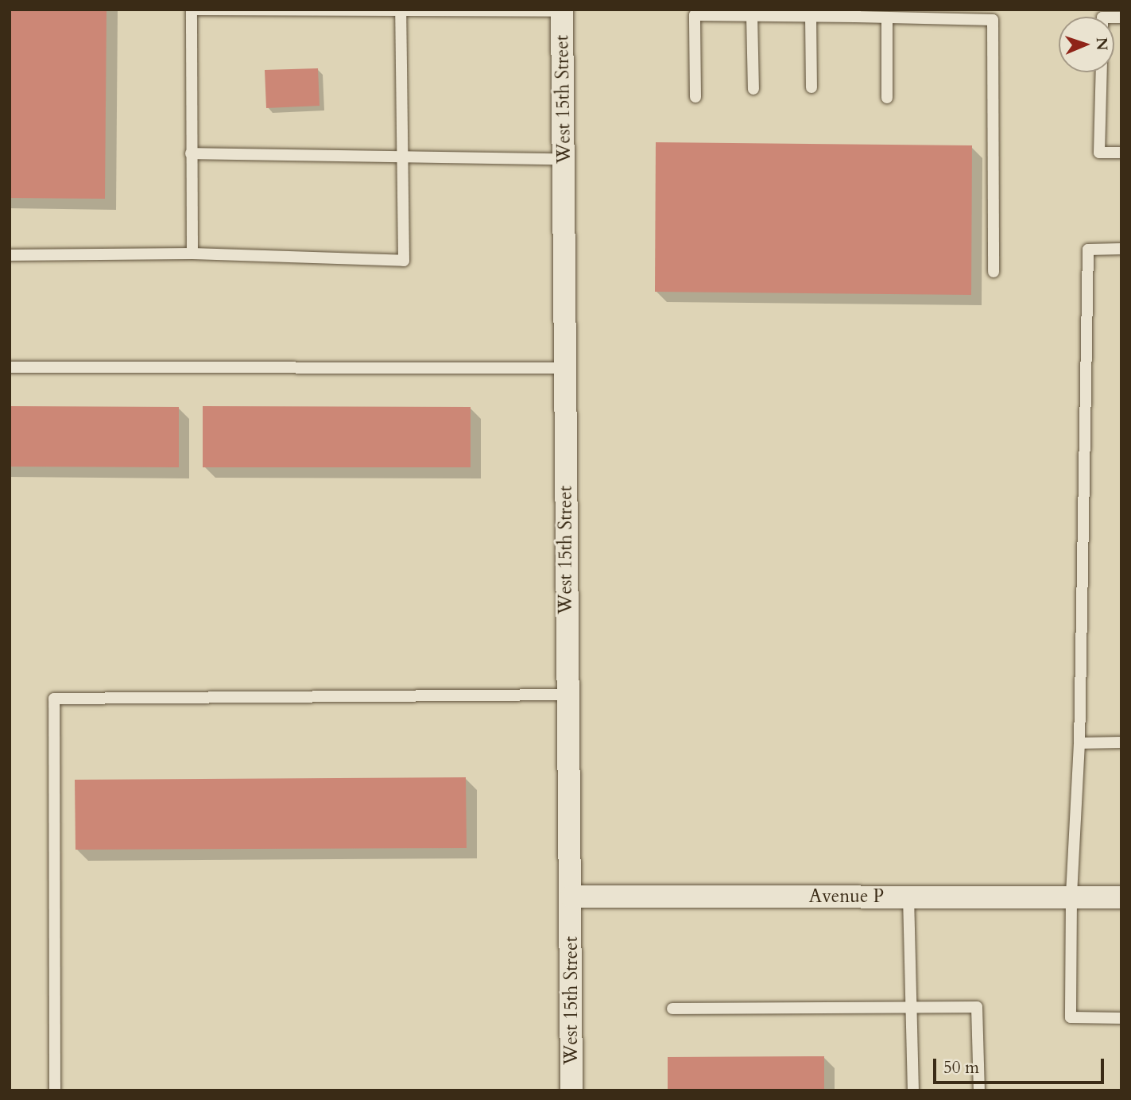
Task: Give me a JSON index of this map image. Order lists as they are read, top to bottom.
{
  "streets": {
    "street": ["West 15th Street", "Avenue P"]
  },
  "crossings": [
    ["West 15th Street", "Avenue P"]
  ],
  "scale_bar": "50 m",
  "north": "right"
}
